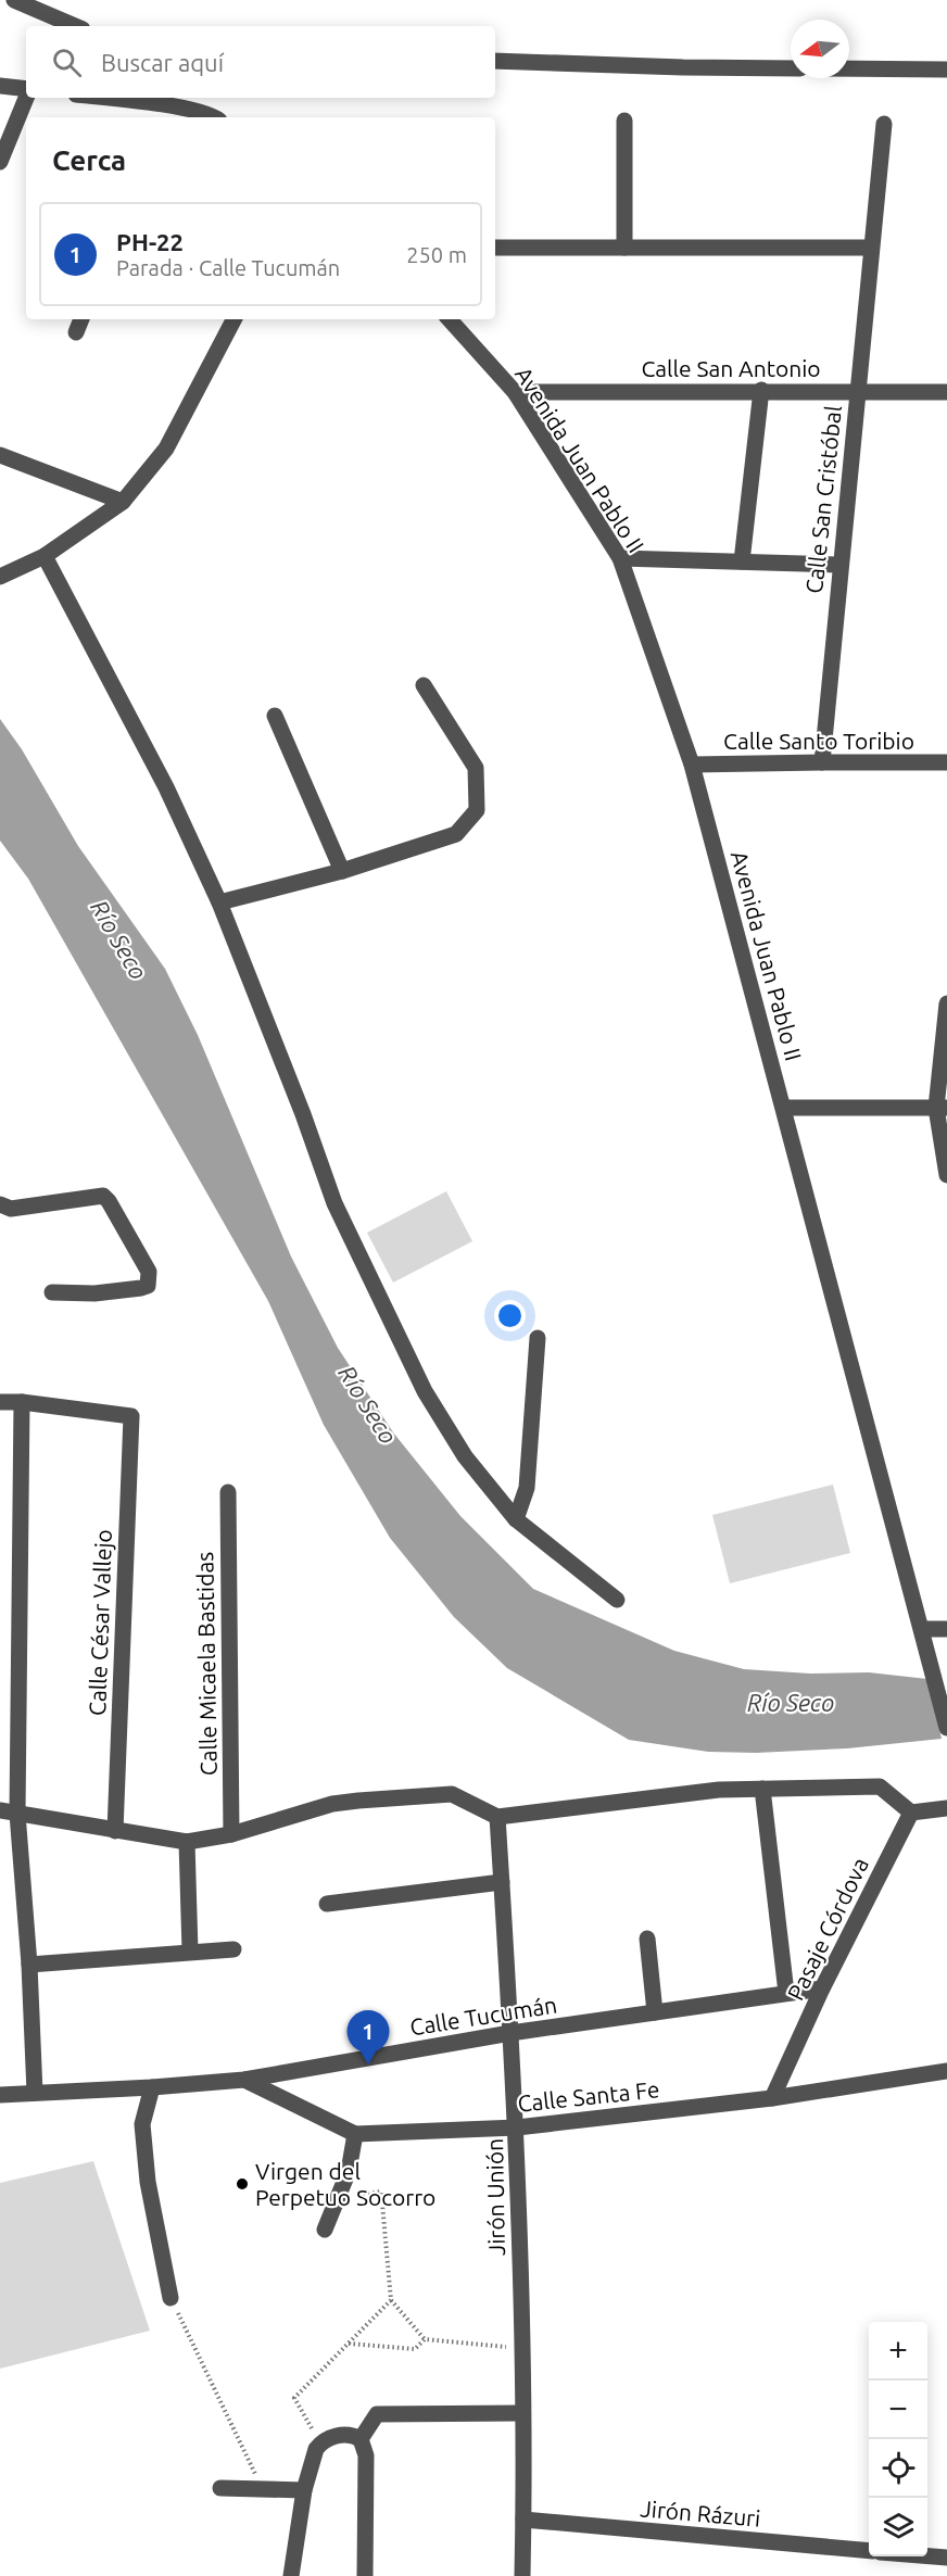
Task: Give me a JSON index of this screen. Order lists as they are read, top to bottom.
{
  "streets": {
    "street": [
      "Calle San Antonio",
      "Avenida Juan Pablo II",
      "Calle San Cristóbal",
      "Calle Santo Toribio",
      "Calle César Vallejo",
      "Calle Micaela Bastidas",
      "Pasaje Córdova",
      "Calle Tucumán",
      "Calle Santa Fe",
      "Jirón Unión",
      "Jirón Rázuri"
    ]
  },
  "crossings": [
    ["Calle San Antonio", "Avenida Juan Pablo II"],
    ["Calle San Antonio", "Calle San Cristóbal"],
    ["Avenida Juan Pablo II", "Calle Santo Toribio"],
    ["Calle San Cristóbal", "Calle Santo Toribio"],
    ["Pasaje Córdova", "Calle Tucumán"],
    ["Pasaje Córdova", "Calle Santa Fe"],
    ["Calle Tucumán", "Calle Santa Fe"],
    ["Calle Tucumán", "Jirón Unión"],
    ["Calle Santa Fe", "Jirón Unión"],
    ["Jirón Unión", "Jirón Rázuri"]
  ],
  "water": ["Río Seco"],
  "places": ["Virgen del Perpetuo Socorro"],
  "north": "left",
  "page": {
    "search": "Buscar aquí",
    "heading": "Cerca",
    "list": [
      {
        "mark": "1",
        "name": "PH-22",
        "note": "Parada · Calle Tucumán",
        "value": "250 m"
      }
    ],
    "pins": "1",
    "map_buttons": ["+", "−"]
  }
}
